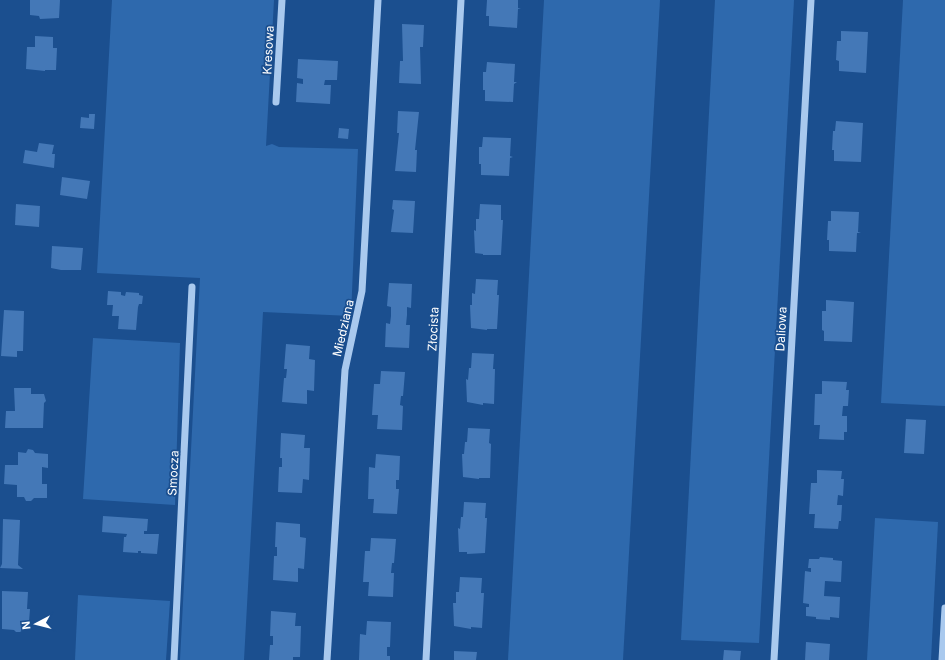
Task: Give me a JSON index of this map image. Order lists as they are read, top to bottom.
{
  "streets": {
    "street": [
      "Kresowa",
      "Miedziana",
      "Złocista",
      "Daliowa",
      "Smocza"
    ]
  },
  "north": "left"
}
